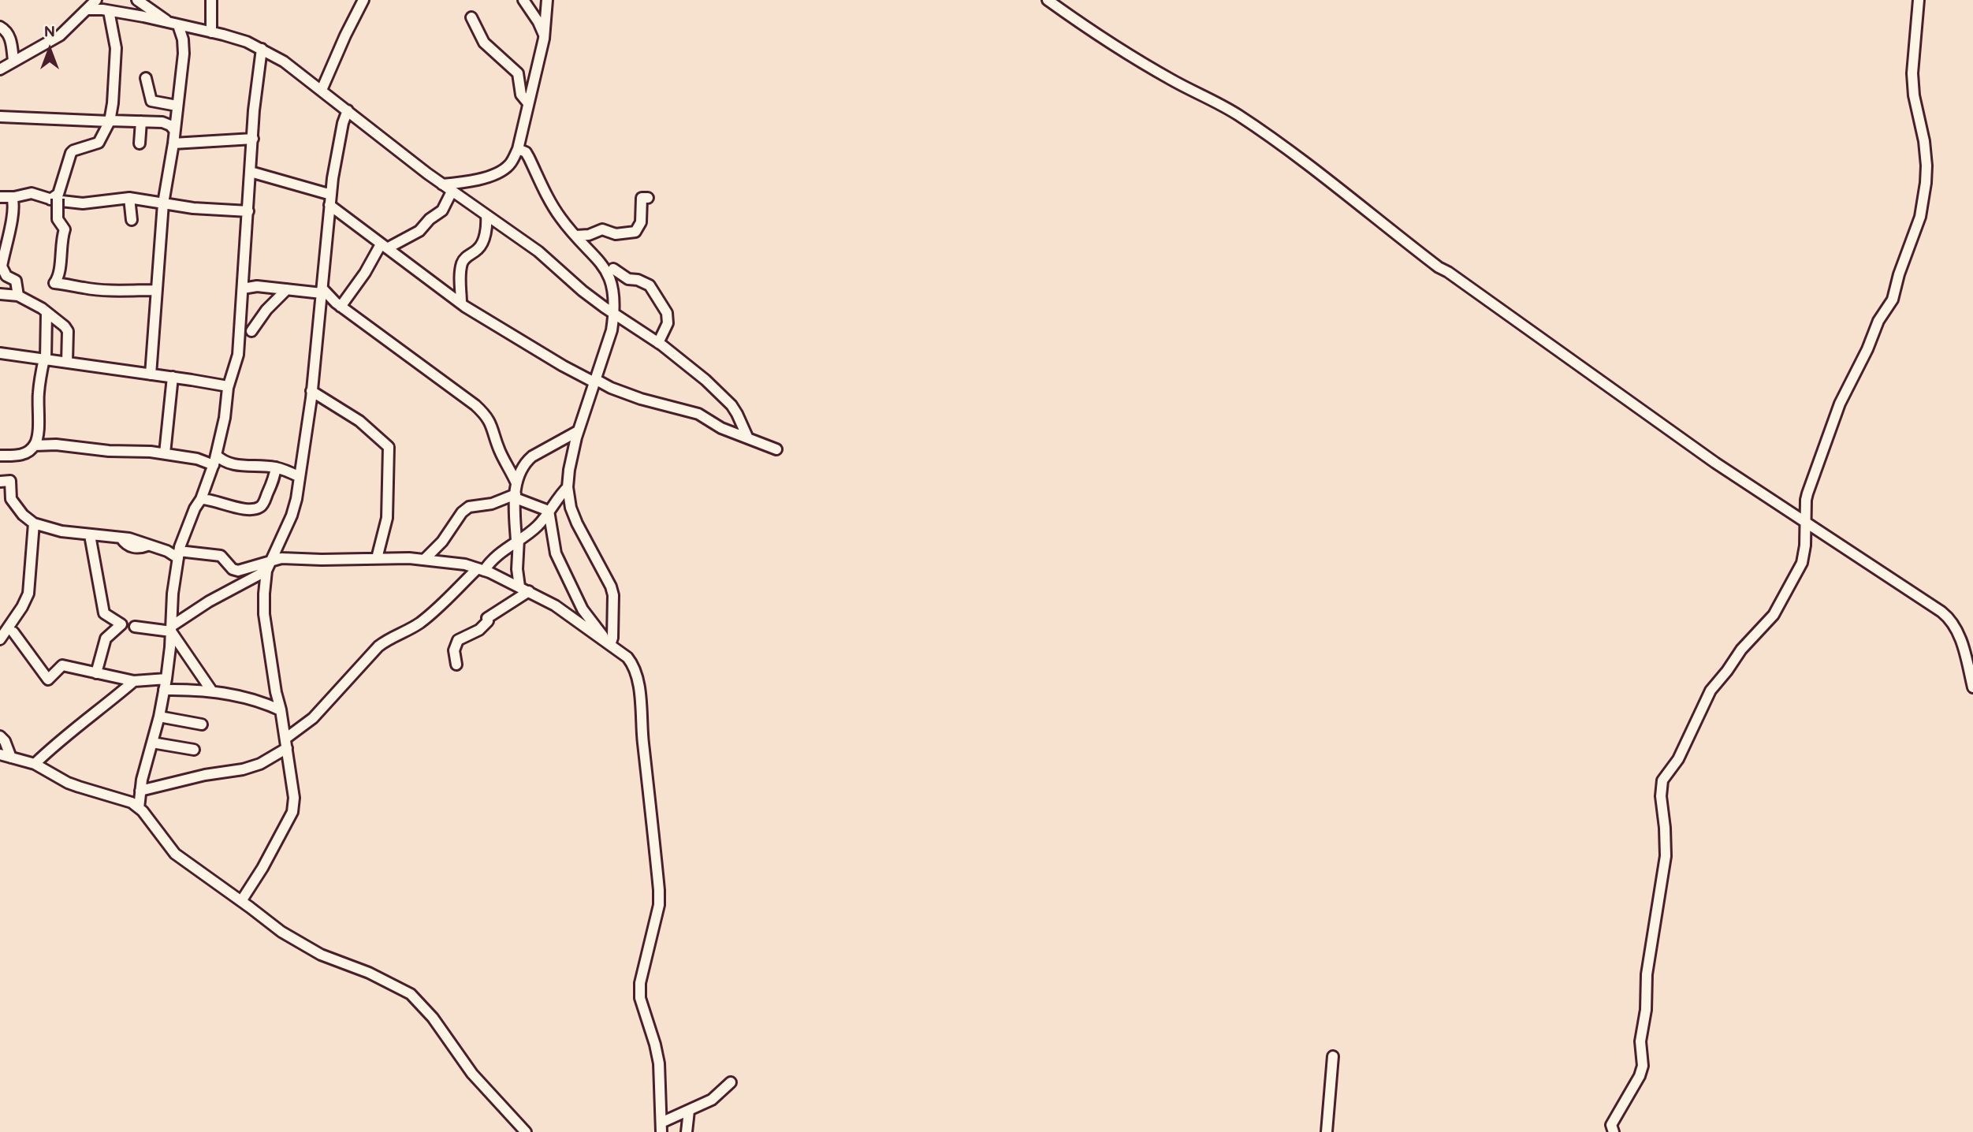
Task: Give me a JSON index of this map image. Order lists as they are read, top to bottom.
{
  "north": "top"
}
